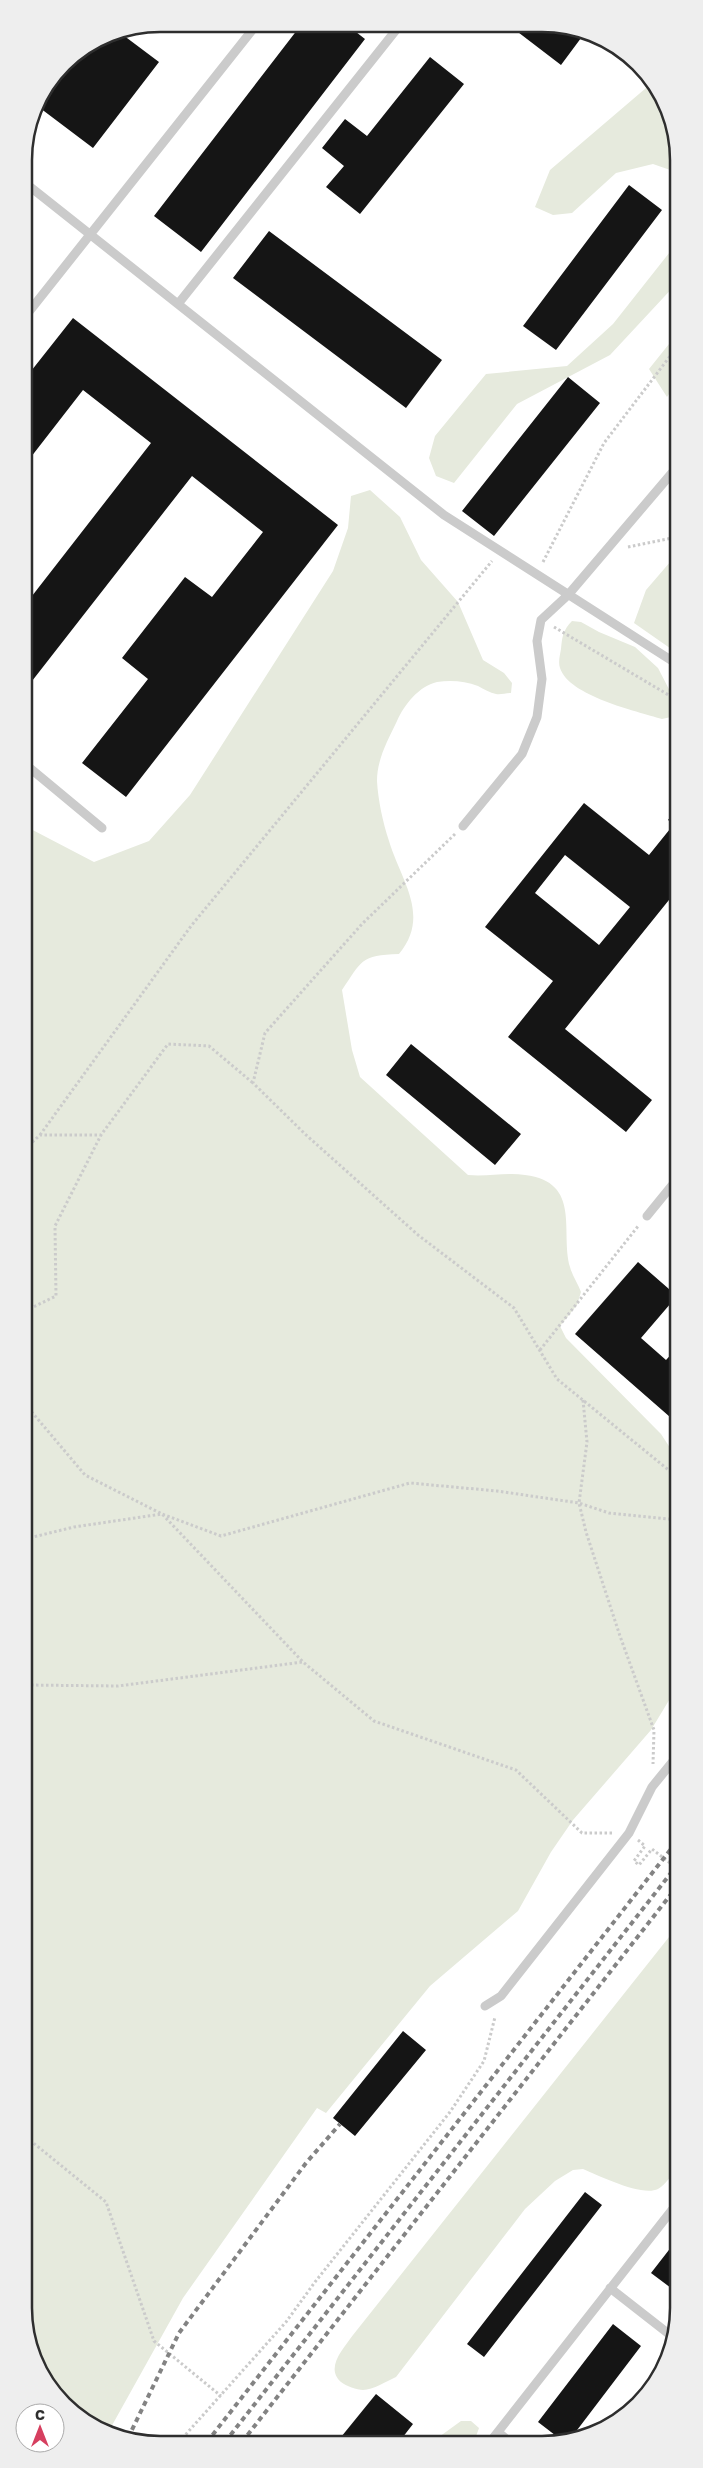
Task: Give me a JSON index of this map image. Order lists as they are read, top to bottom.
{
  "north": "top"
}
